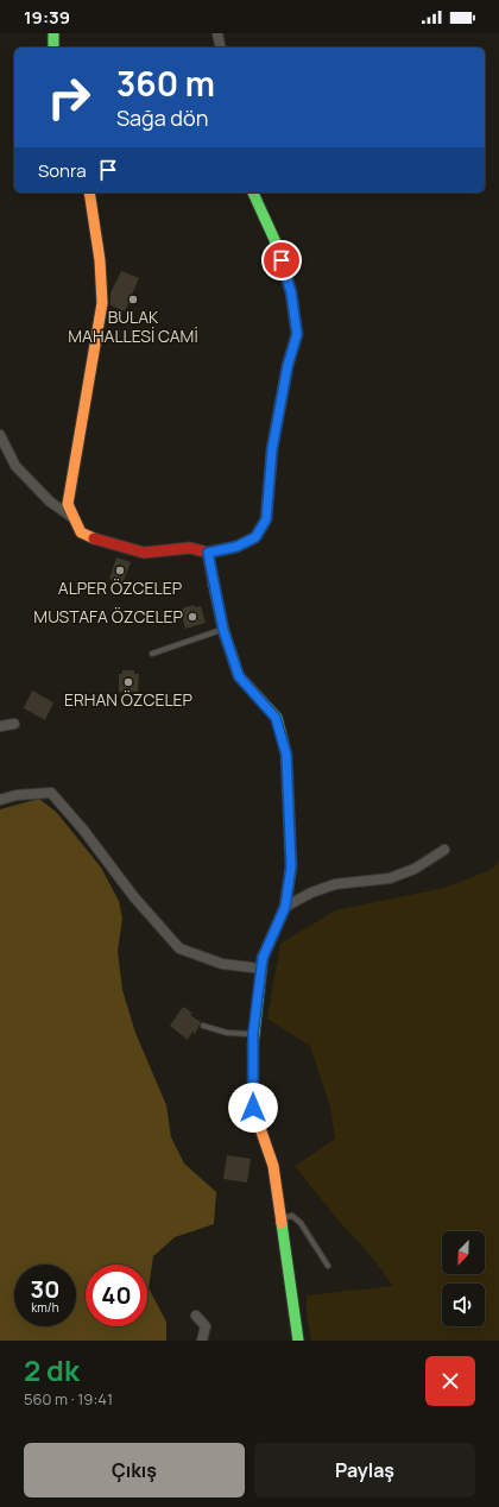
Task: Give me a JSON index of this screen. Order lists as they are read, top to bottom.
{
  "places": [
    "BULAK MAHALLESİ CAMİ",
    "ALPER ÖZCELEP",
    "MUSTAFA ÖZCELEP",
    "ERHAN ÖZCELEP"
  ],
  "north": "bottom left",
  "page": {
    "status": "19:39",
    "turn": ["360 m", "Sağa dön"],
    "then": "Sonra",
    "speed": "30 km/h",
    "limit": "40",
    "heading": ["2 dk", "560 m · 19:41"],
    "buttons": ["Çıkış", "Paylaş"]
  }
}
